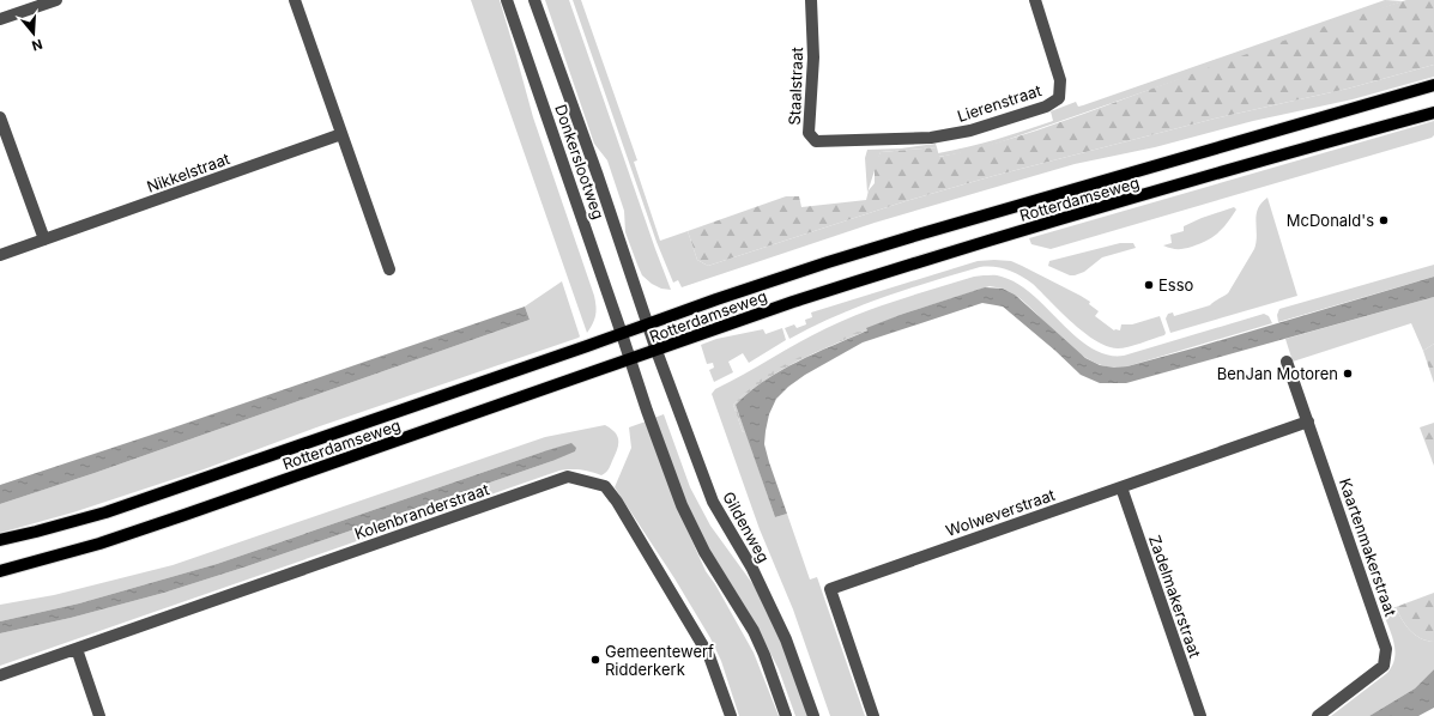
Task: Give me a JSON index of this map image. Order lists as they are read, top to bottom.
{
  "streets": {
    "main road": ["Rotterdamseweg"],
    "street": [
      "Staalstraat",
      "Lierenstraat",
      "Donkerslootweg",
      "Nikkelstraat",
      "Kolenbranderstraat",
      "Wolweverstraat",
      "Gildenweg",
      "Kaartenmakerstraat",
      "Zadelmakerstraat"
    ]
  },
  "crossings": [
    ["Staalstraat", "Lierenstraat"],
    ["Donkerslootweg", "Rotterdamseweg"],
    ["Donkerslootweg", "Gildenweg"],
    ["Rotterdamseweg", "Gildenweg"],
    ["Wolweverstraat", "Kaartenmakerstraat"],
    ["Wolweverstraat", "Zadelmakerstraat"]
  ],
  "places": [
    "McDonald's",
    "Esso",
    "BenJan Motoren",
    "Gemeentewerf Ridderkerk"
  ],
  "north": "bottom"
}
